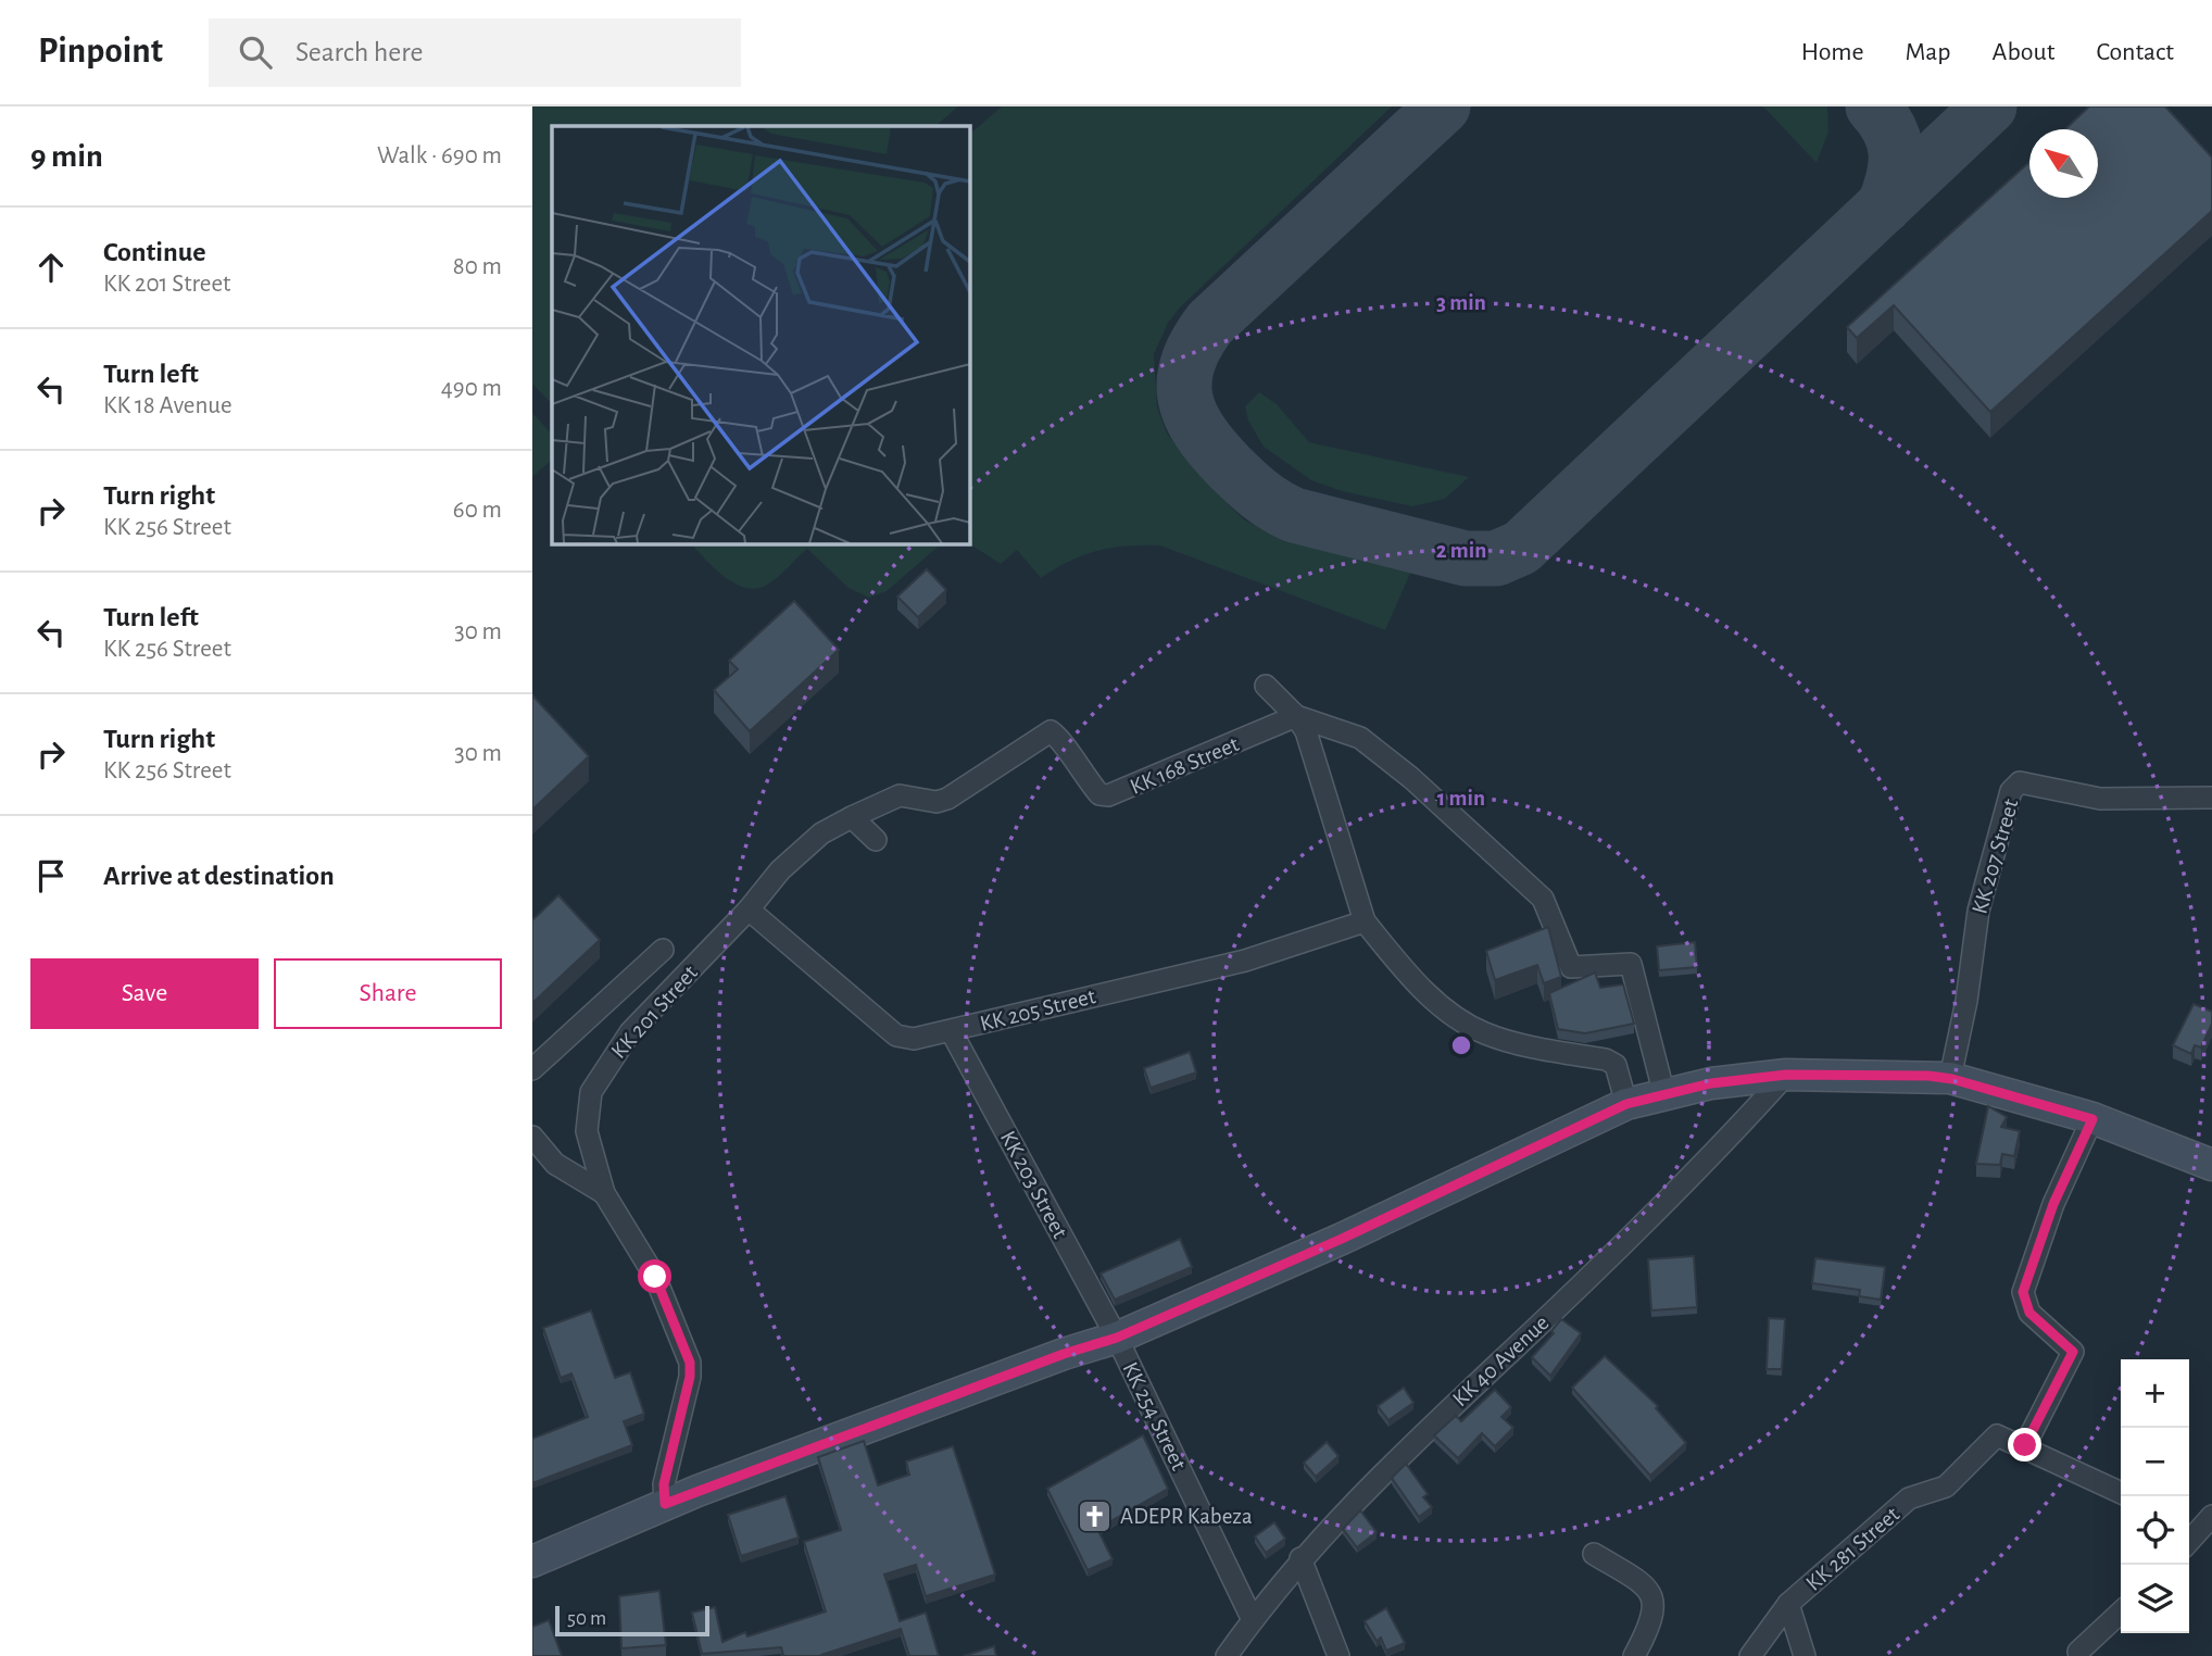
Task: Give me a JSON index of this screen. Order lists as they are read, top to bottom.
{
  "streets": {
    "street": [
      "KK 168 Street",
      "KK 207 Street",
      "KK 205 Street",
      "KK 201 Street",
      "KK 203 Street",
      "KK 40 Avenue",
      "KK 254 Street",
      "KK 281 Street"
    ]
  },
  "crossings": [
    ["KK 168 Street", "KK 201 Street"],
    ["KK 205 Street", "KK 201 Street"],
    ["KK 205 Street", "KK 203 Street"],
    ["KK 203 Street", "KK 254 Street"],
    ["KK 40 Avenue", "KK 254 Street"]
  ],
  "places": {
    "church": ["ADEPR Kabeza"]
  },
  "scale_bar": "50 m",
  "north": "top left",
  "page": {
    "header": "Pinpoint",
    "search": "Search here",
    "nav": [
      "Home",
      "Map",
      "About",
      "Contact"
    ],
    "heading": ["9 min", "Walk · 690 m"],
    "list": [
      ["Continue", "KK 201 Street", "80 m"],
      ["Turn left", "KK 18 Avenue", "490 m"],
      ["Turn right", "KK 256 Street", "60 m"],
      ["Turn left", "KK 256 Street", "30 m"],
      ["Turn right", "KK 256 Street", "30 m"],
      "Arrive at destination"
    ],
    "buttons": ["Save", "Share"],
    "map_buttons": ["+", "−"],
    "scale": "50 m"
  },
  "rings": ["3 min", "2 min", "1 min"]
}
